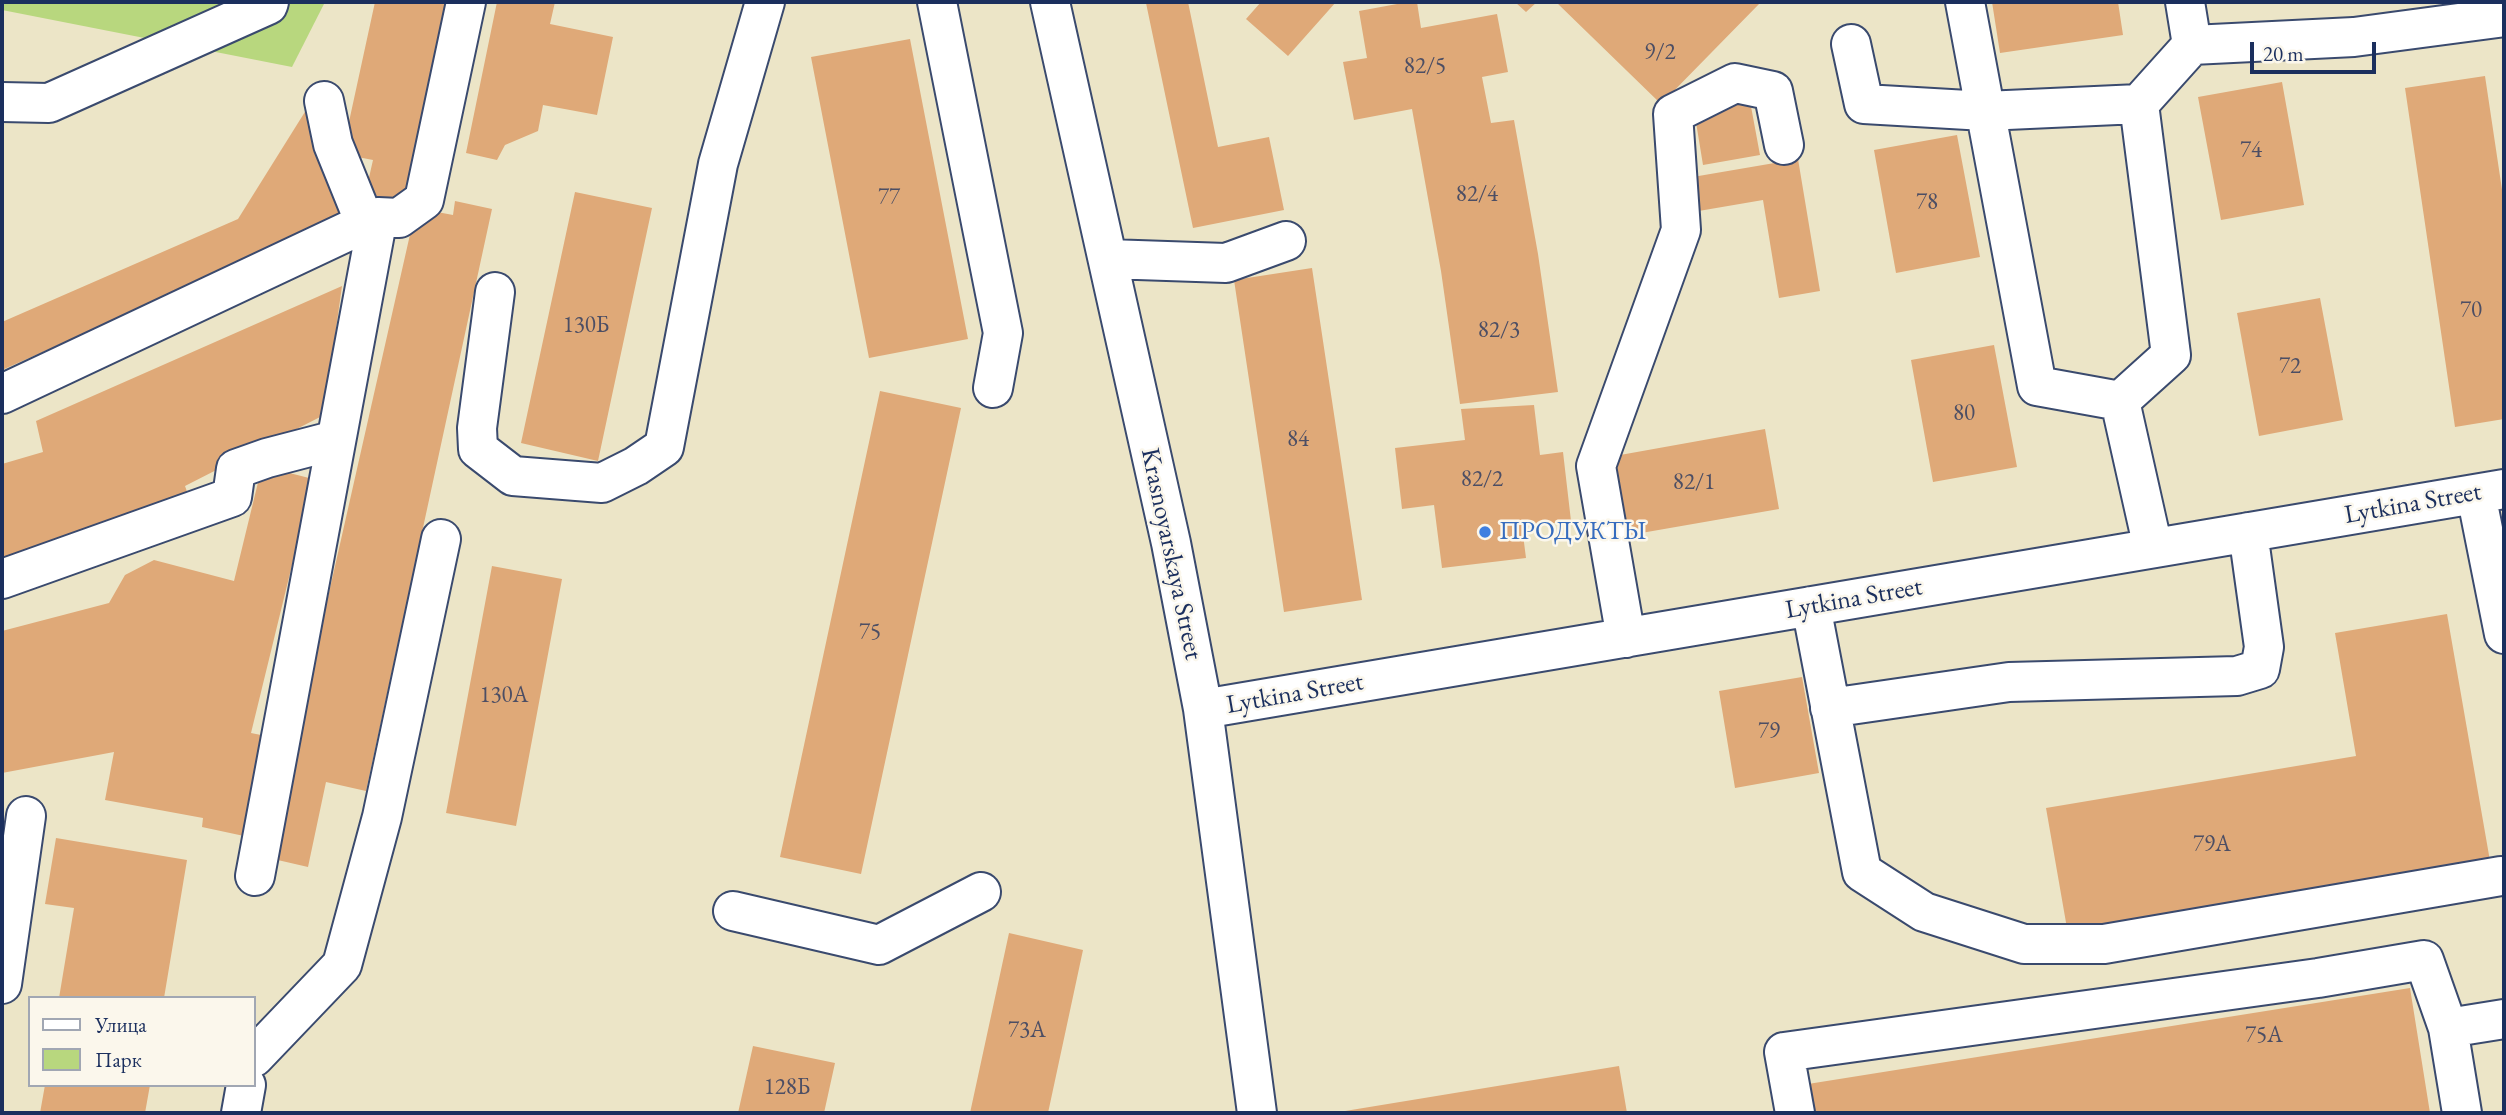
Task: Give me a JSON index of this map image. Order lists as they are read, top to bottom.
{
  "streets": {
    "street": ["Lytkina Street", "Krasnoyarskaya Street"]
  },
  "crossings": [
    ["Lytkina Street", "Krasnoyarskaya Street"]
  ],
  "places": ["ПРОДУКТЫ"],
  "house_numbers": [
    "9/2",
    "82/5",
    "74",
    "82/4",
    "77",
    "78",
    "70",
    "130Б",
    "82/3",
    "72",
    "80",
    "84",
    "82/2",
    "82/1",
    "75",
    "130А",
    "79",
    "79А",
    "73А",
    "75А",
    "128Б"
  ],
  "legend": ["Улица", "Парк"],
  "scale_bar": "20 m"
}
